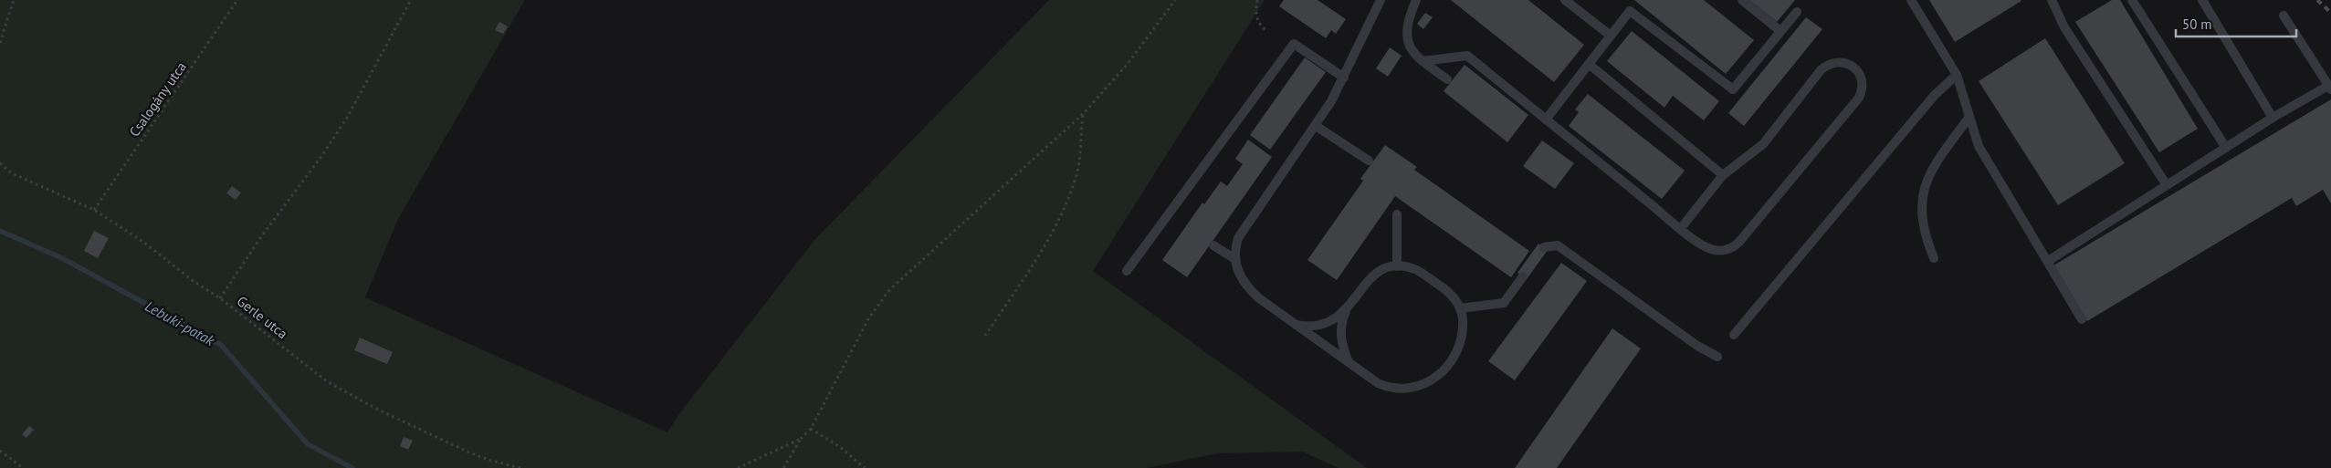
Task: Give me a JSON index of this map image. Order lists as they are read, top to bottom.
{
  "streets": {
    "path": ["Csalogány utca", "Gerle utca"]
  },
  "crossings": [
    ["Csalogány utca", "Gerle utca"]
  ],
  "water": ["Lebuki-patak"],
  "scale_bar": "50 m"
}
